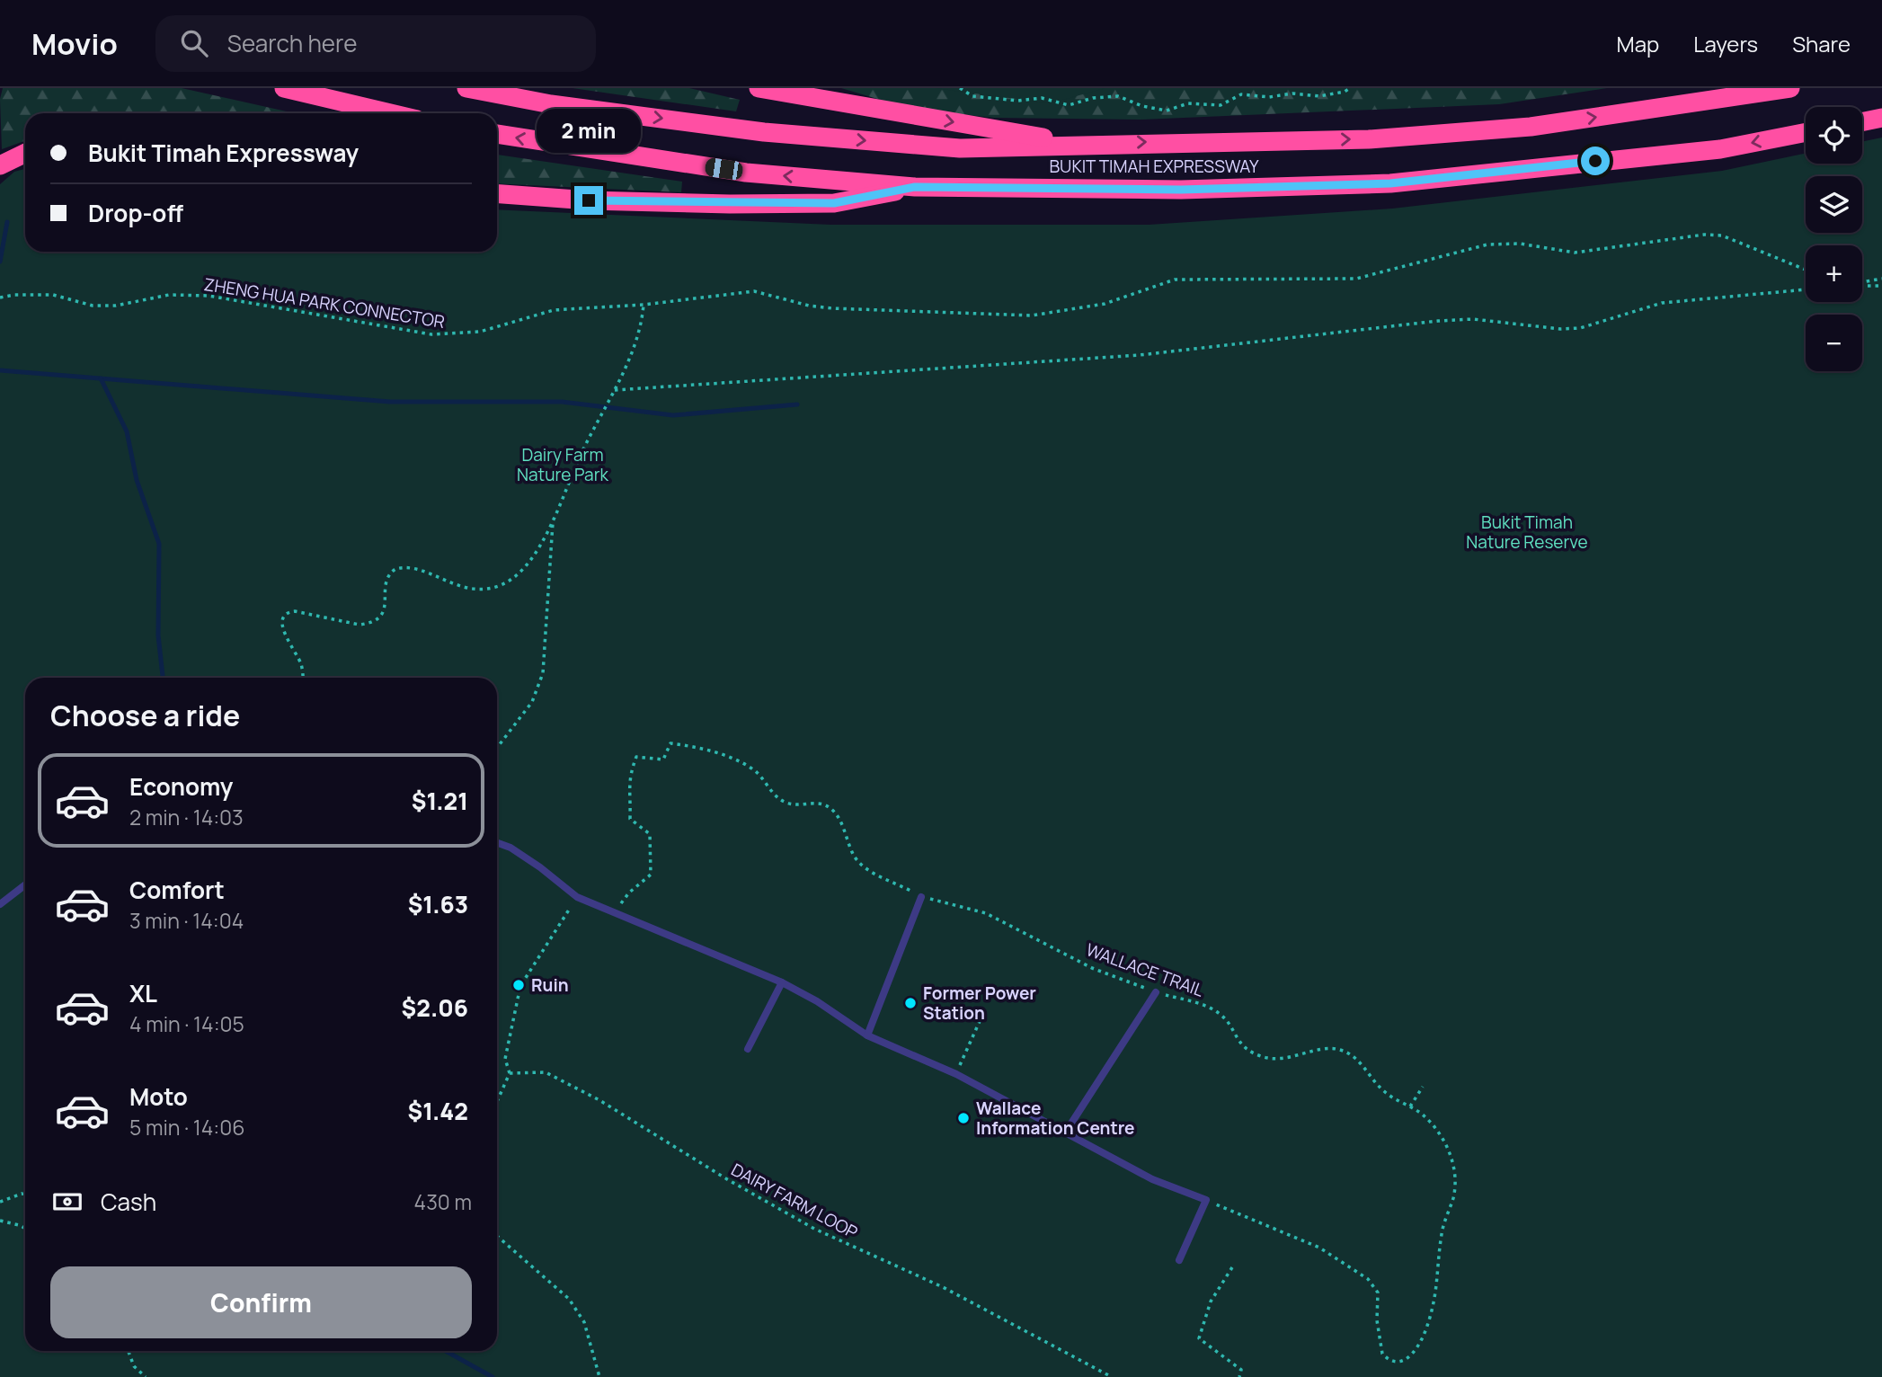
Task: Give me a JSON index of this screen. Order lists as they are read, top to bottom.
{
  "streets": {
    "highway": ["BUKIT TIMAH EXPRESSWAY"],
    "path": ["ZHENG HUA PARK CONNECTOR", "WALLACE TRAIL", "DAIRY FARM LOOP"]
  },
  "parks": ["Dairy Farm Nature Park", "Bukit Timah Nature Reserve"],
  "places": ["Ruin", "Former Power Station", "Wallace Information Centre"],
  "page": {
    "header": "Movio",
    "search": "Search here",
    "nav": ["Map", "Layers", "Share"],
    "map_buttons": ["+", "−"],
    "bubble": "2 min",
    "banner": ["Bukit Timah Expressway", "Drop-off"],
    "heading": "Choose a ride",
    "list": [
      {
        "name": "Economy",
        "note": "2 min · 14:03",
        "value": "$1.21"
      },
      {
        "name": "Comfort",
        "note": "3 min · 14:04",
        "value": "$1.63"
      },
      {
        "name": "XL",
        "note": "4 min · 14:05",
        "value": "$2.06"
      },
      {
        "name": "Moto",
        "note": "5 min · 14:06",
        "value": "$1.42"
      }
    ],
    "pay": ["Cash", "430 m"],
    "buttons": "Confirm"
  }
}
